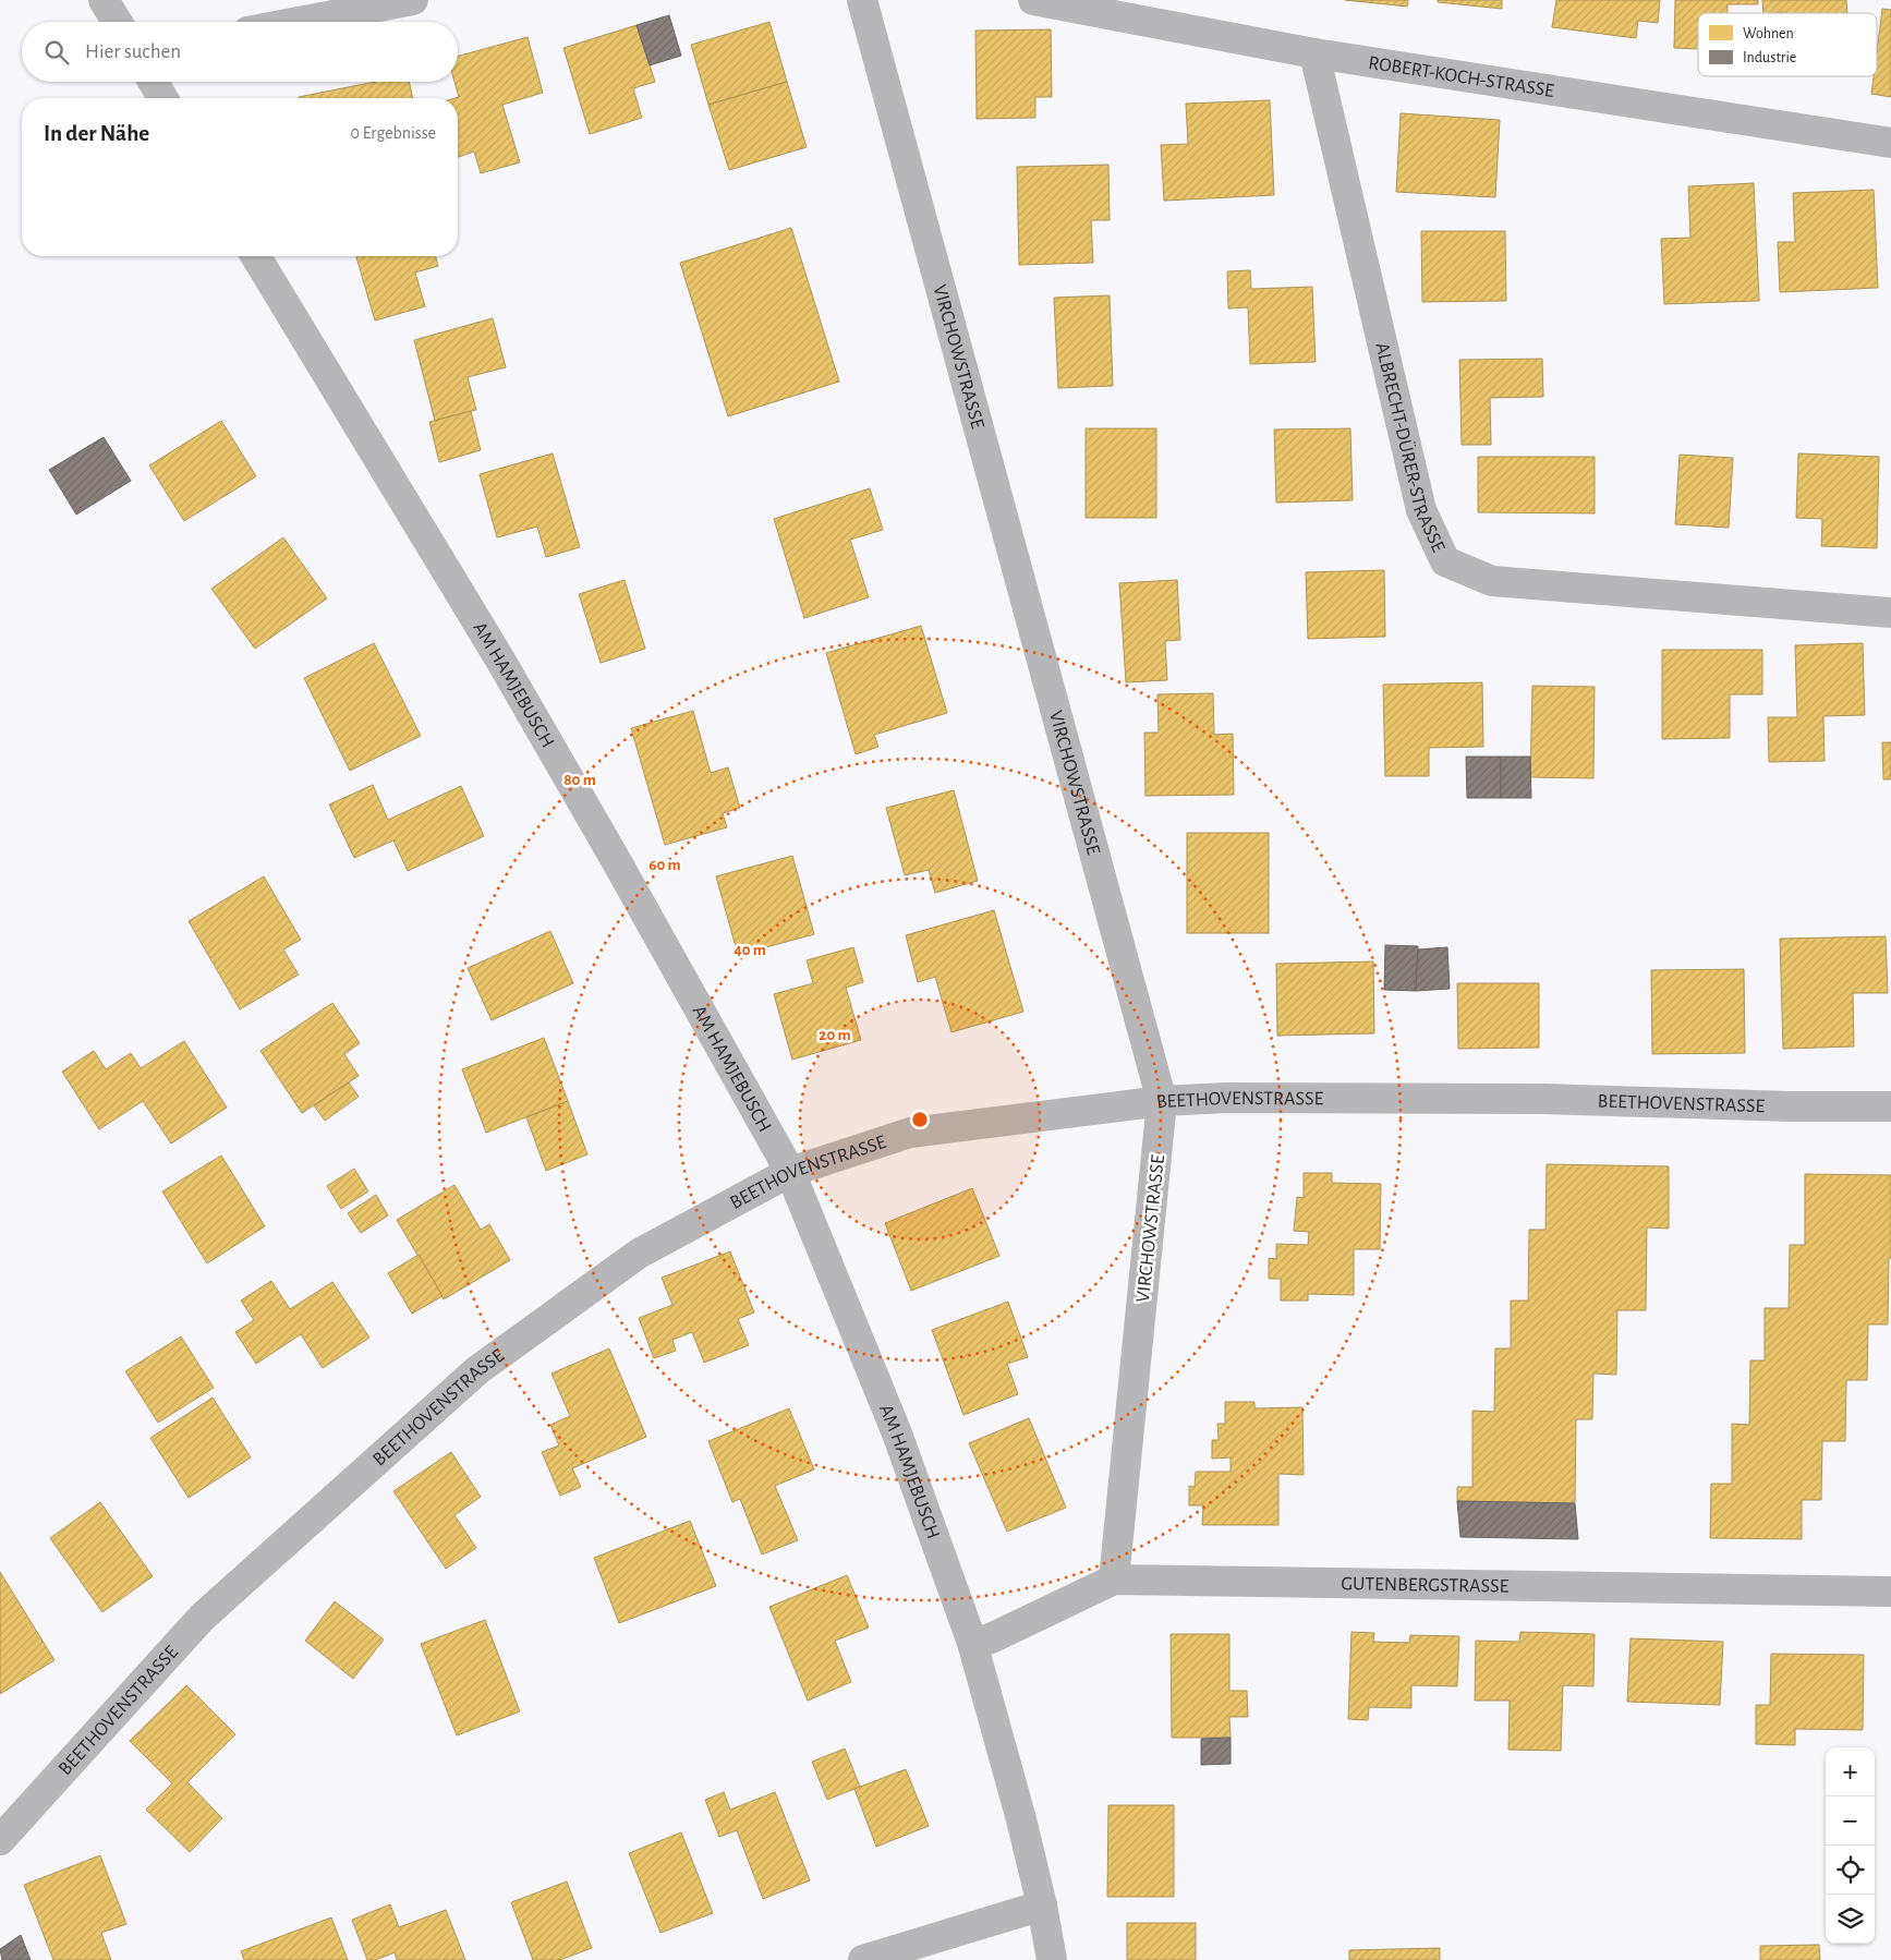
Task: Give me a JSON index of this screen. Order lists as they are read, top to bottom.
{
  "streets": {
    "street": [
      "ROBERT-KOCH-STRASSE",
      "VIRCHOWSTRASSE",
      "ALBRECHT-DÜRER-STRASSE",
      "AM HAMJEBUSCH",
      "BEETHOVENSTRASSE",
      "GUTENBERGSTRASSE"
    ]
  },
  "crossings": [
    ["ROBERT-KOCH-STRASSE", "ALBRECHT-DÜRER-STRASSE"],
    ["VIRCHOWSTRASSE", "BEETHOVENSTRASSE"],
    ["VIRCHOWSTRASSE", "GUTENBERGSTRASSE"],
    ["AM HAMJEBUSCH", "BEETHOVENSTRASSE"],
    ["AM HAMJEBUSCH", "GUTENBERGSTRASSE"]
  ],
  "legend": ["Wohnen", "Industrie"],
  "page": {
    "search": "Hier suchen",
    "heading": ["In der Nähe", "0 Ergebnisse"],
    "map_buttons": ["+", "−"]
  },
  "rings": [
    "80 m",
    "60 m",
    "40 m",
    "20 m"
  ]
}
